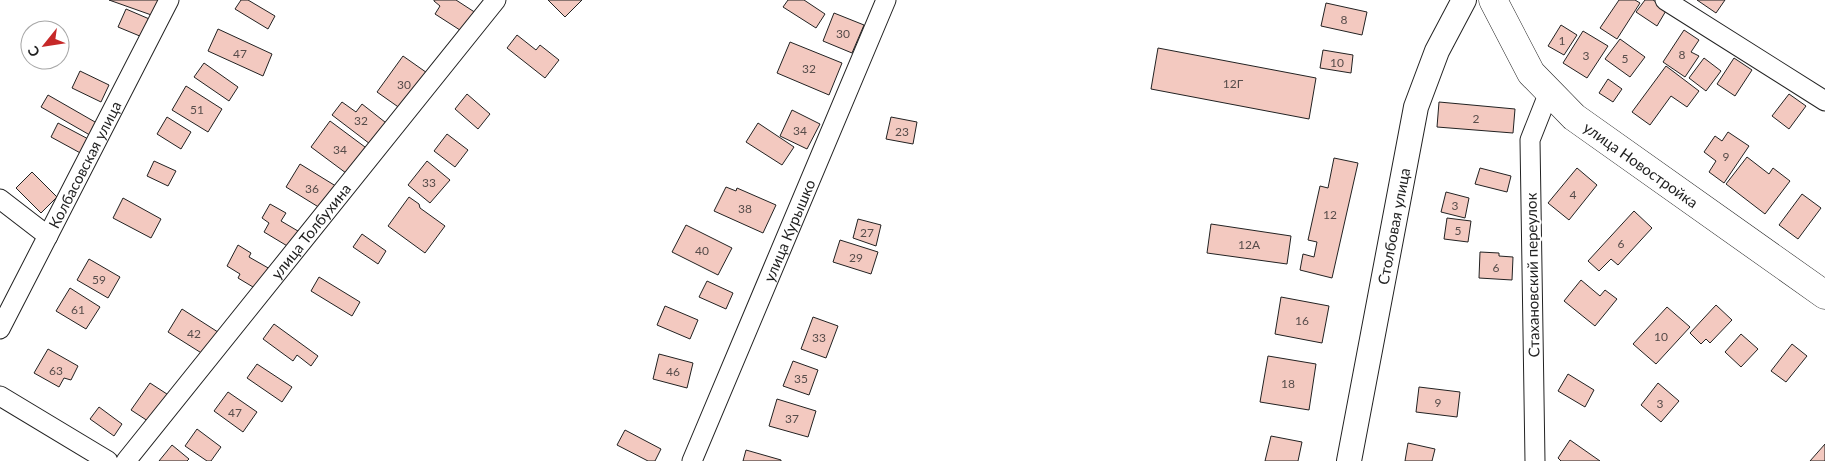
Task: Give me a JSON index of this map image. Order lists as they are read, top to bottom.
{
  "streets": {
    "main road": ["улица Новостройка"],
    "street": [
      "Колбасовская улица",
      "Столбовая улица",
      "улица Толбухина",
      "улица Курышко",
      "Стахановский переулок"
    ]
  },
  "crossings": [
    ["улица Новостройка", "Стахановский переулок"]
  ],
  "house_numbers": [
    "8",
    "30",
    "1",
    "47",
    "8",
    "3",
    "5",
    "10",
    "32",
    "12Г",
    "30",
    "51",
    "2",
    "32",
    "34",
    "23",
    "34",
    "9",
    "33",
    "36",
    "4",
    "3",
    "38",
    "12",
    "5",
    "27",
    "6",
    "12А",
    "40",
    "29",
    "6",
    "59",
    "61",
    "16",
    "42",
    "10",
    "33",
    "63",
    "46",
    "35",
    "18",
    "9",
    "3",
    "47",
    "37"
  ],
  "north": "bottom left"
}
